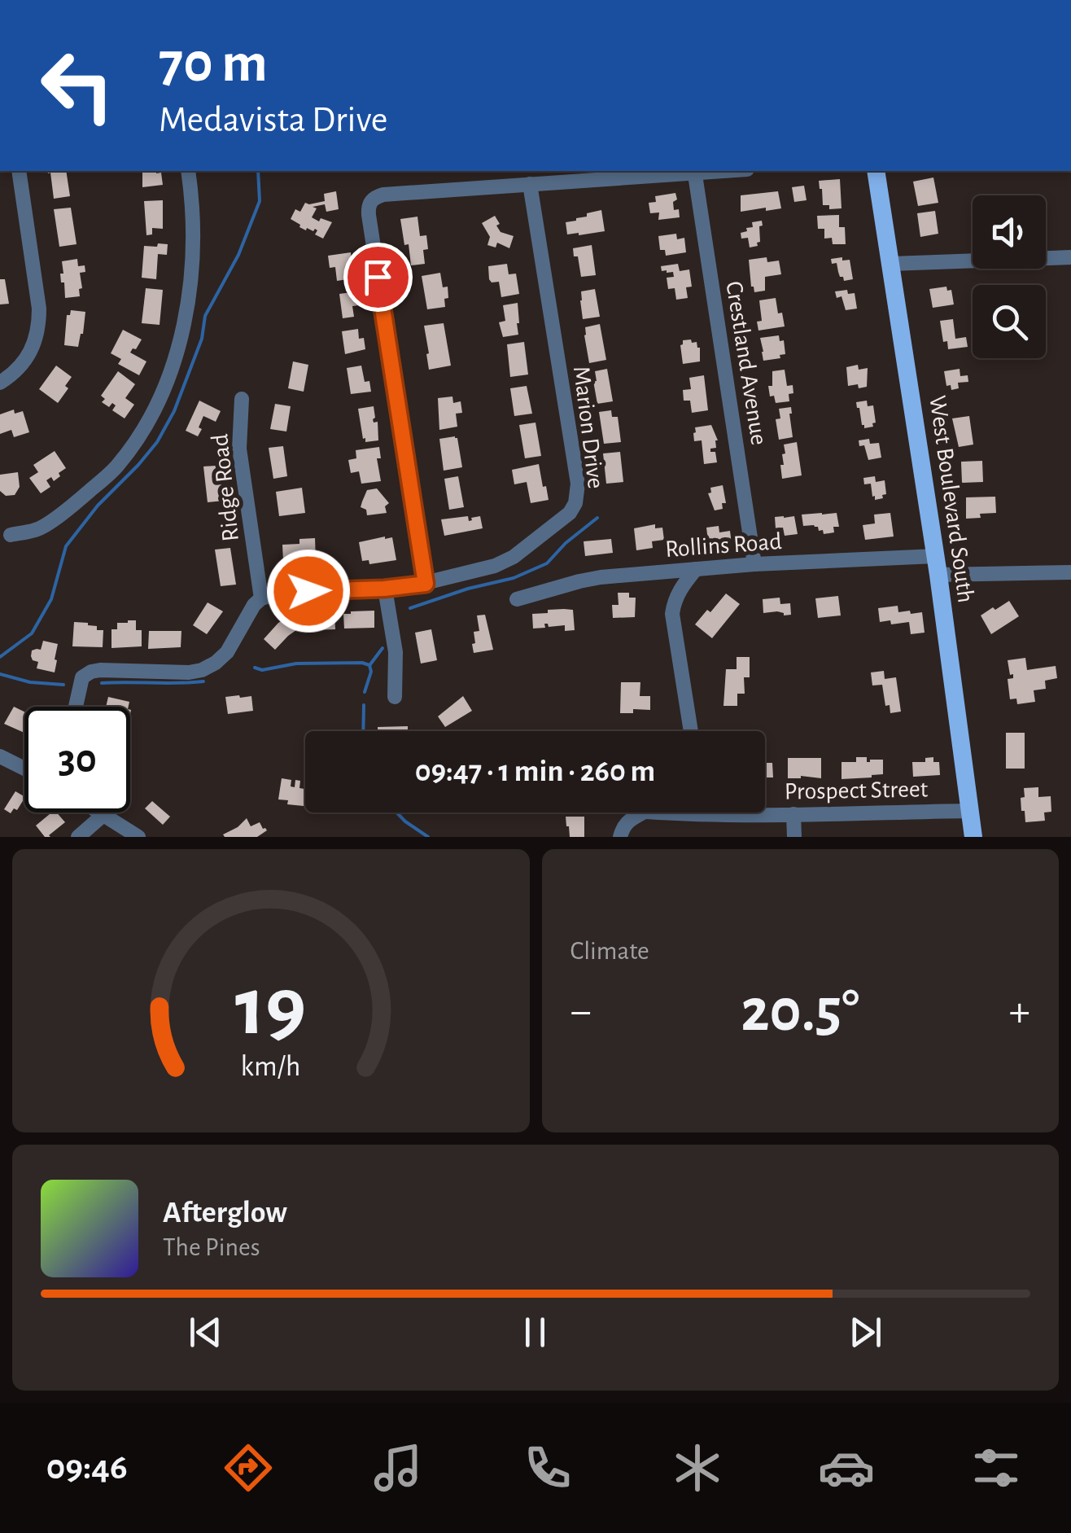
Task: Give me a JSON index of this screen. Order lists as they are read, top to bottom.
{
  "streets": {
    "main road": ["West Boulevard South"],
    "street": [
      "Crestland Avenue",
      "Marion Drive",
      "Ridge Road",
      "Rollins Road",
      "Prospect Street"
    ]
  },
  "crossings": [
    ["Crestland Avenue", "Rollins Road"],
    ["West Boulevard South", "Rollins Road"],
    ["West Boulevard South", "Prospect Street"]
  ],
  "page": {
    "turn": ["70 m", "Medavista Drive"],
    "limit": "30",
    "trip": "09:47 · 1 min · 260 m",
    "tile": "Climate",
    "heat": ["−", "20.5°", "+"],
    "song": ["Afterglow", "The Pines"],
    "tabs": "09:46",
    "gauge": ["19", "km/h"]
  }
}
